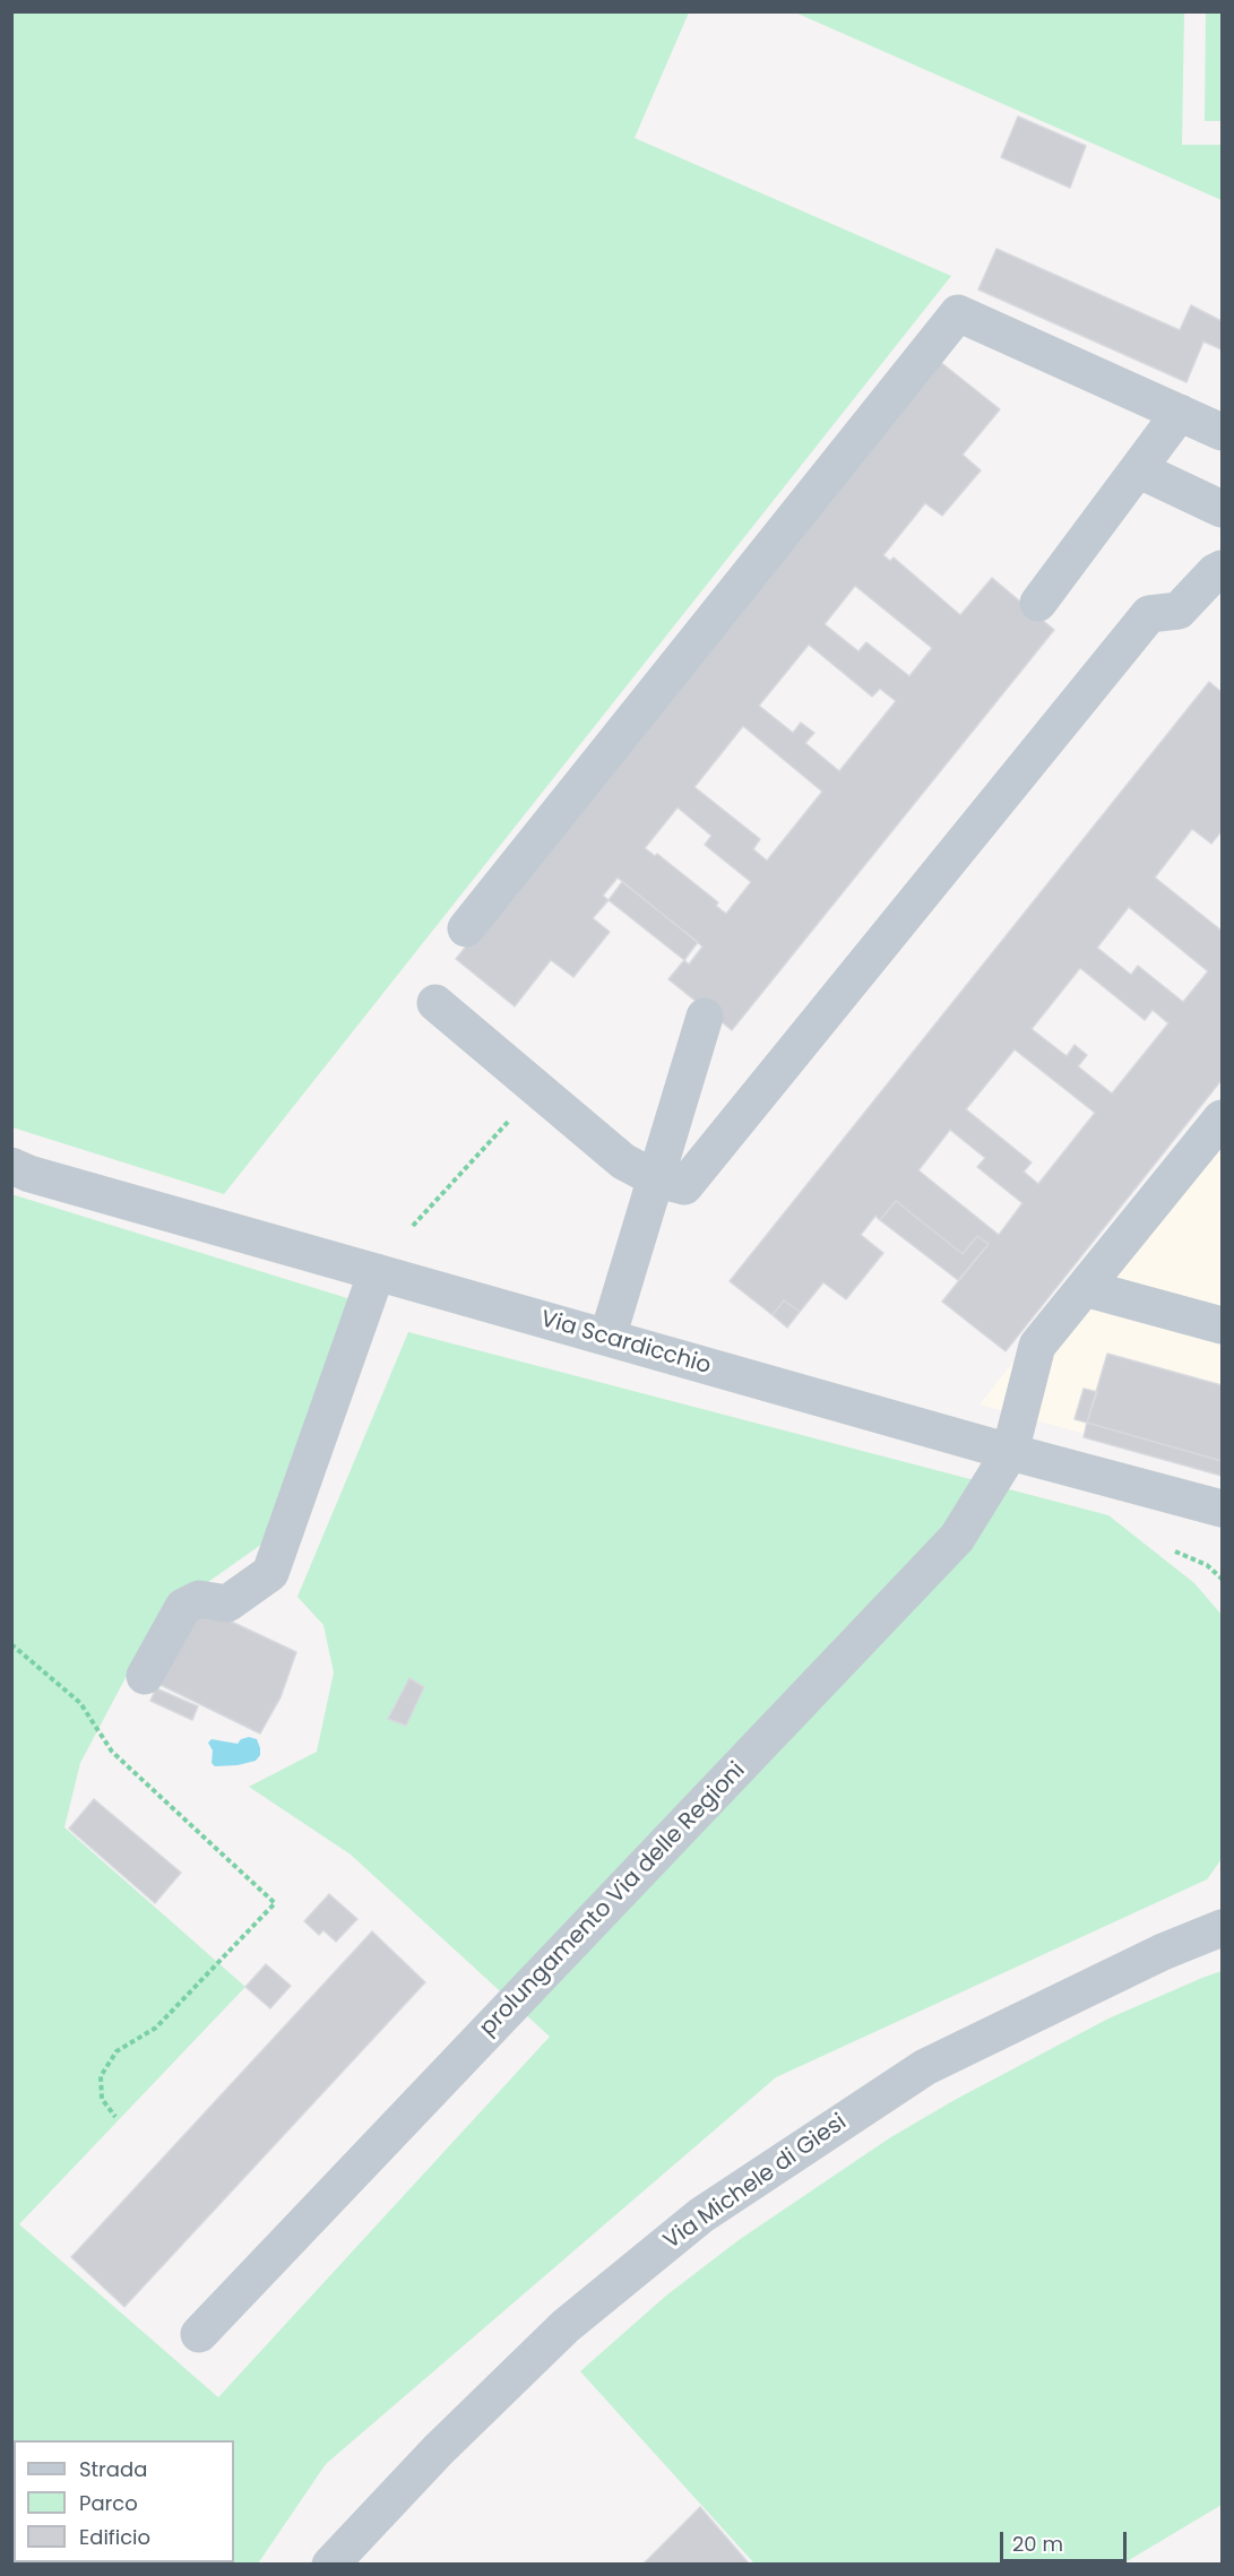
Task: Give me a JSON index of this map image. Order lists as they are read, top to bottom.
{
  "streets": {
    "street": ["Via Scardicchio", "prolungamento Via delle Regioni", "Via Michele di Giesi"]
  },
  "crossings": [
    ["Via Scardicchio", "prolungamento Via delle Regioni"]
  ],
  "legend": ["Strada", "Parco", "Edificio"],
  "scale_bar": "20 m"
}
